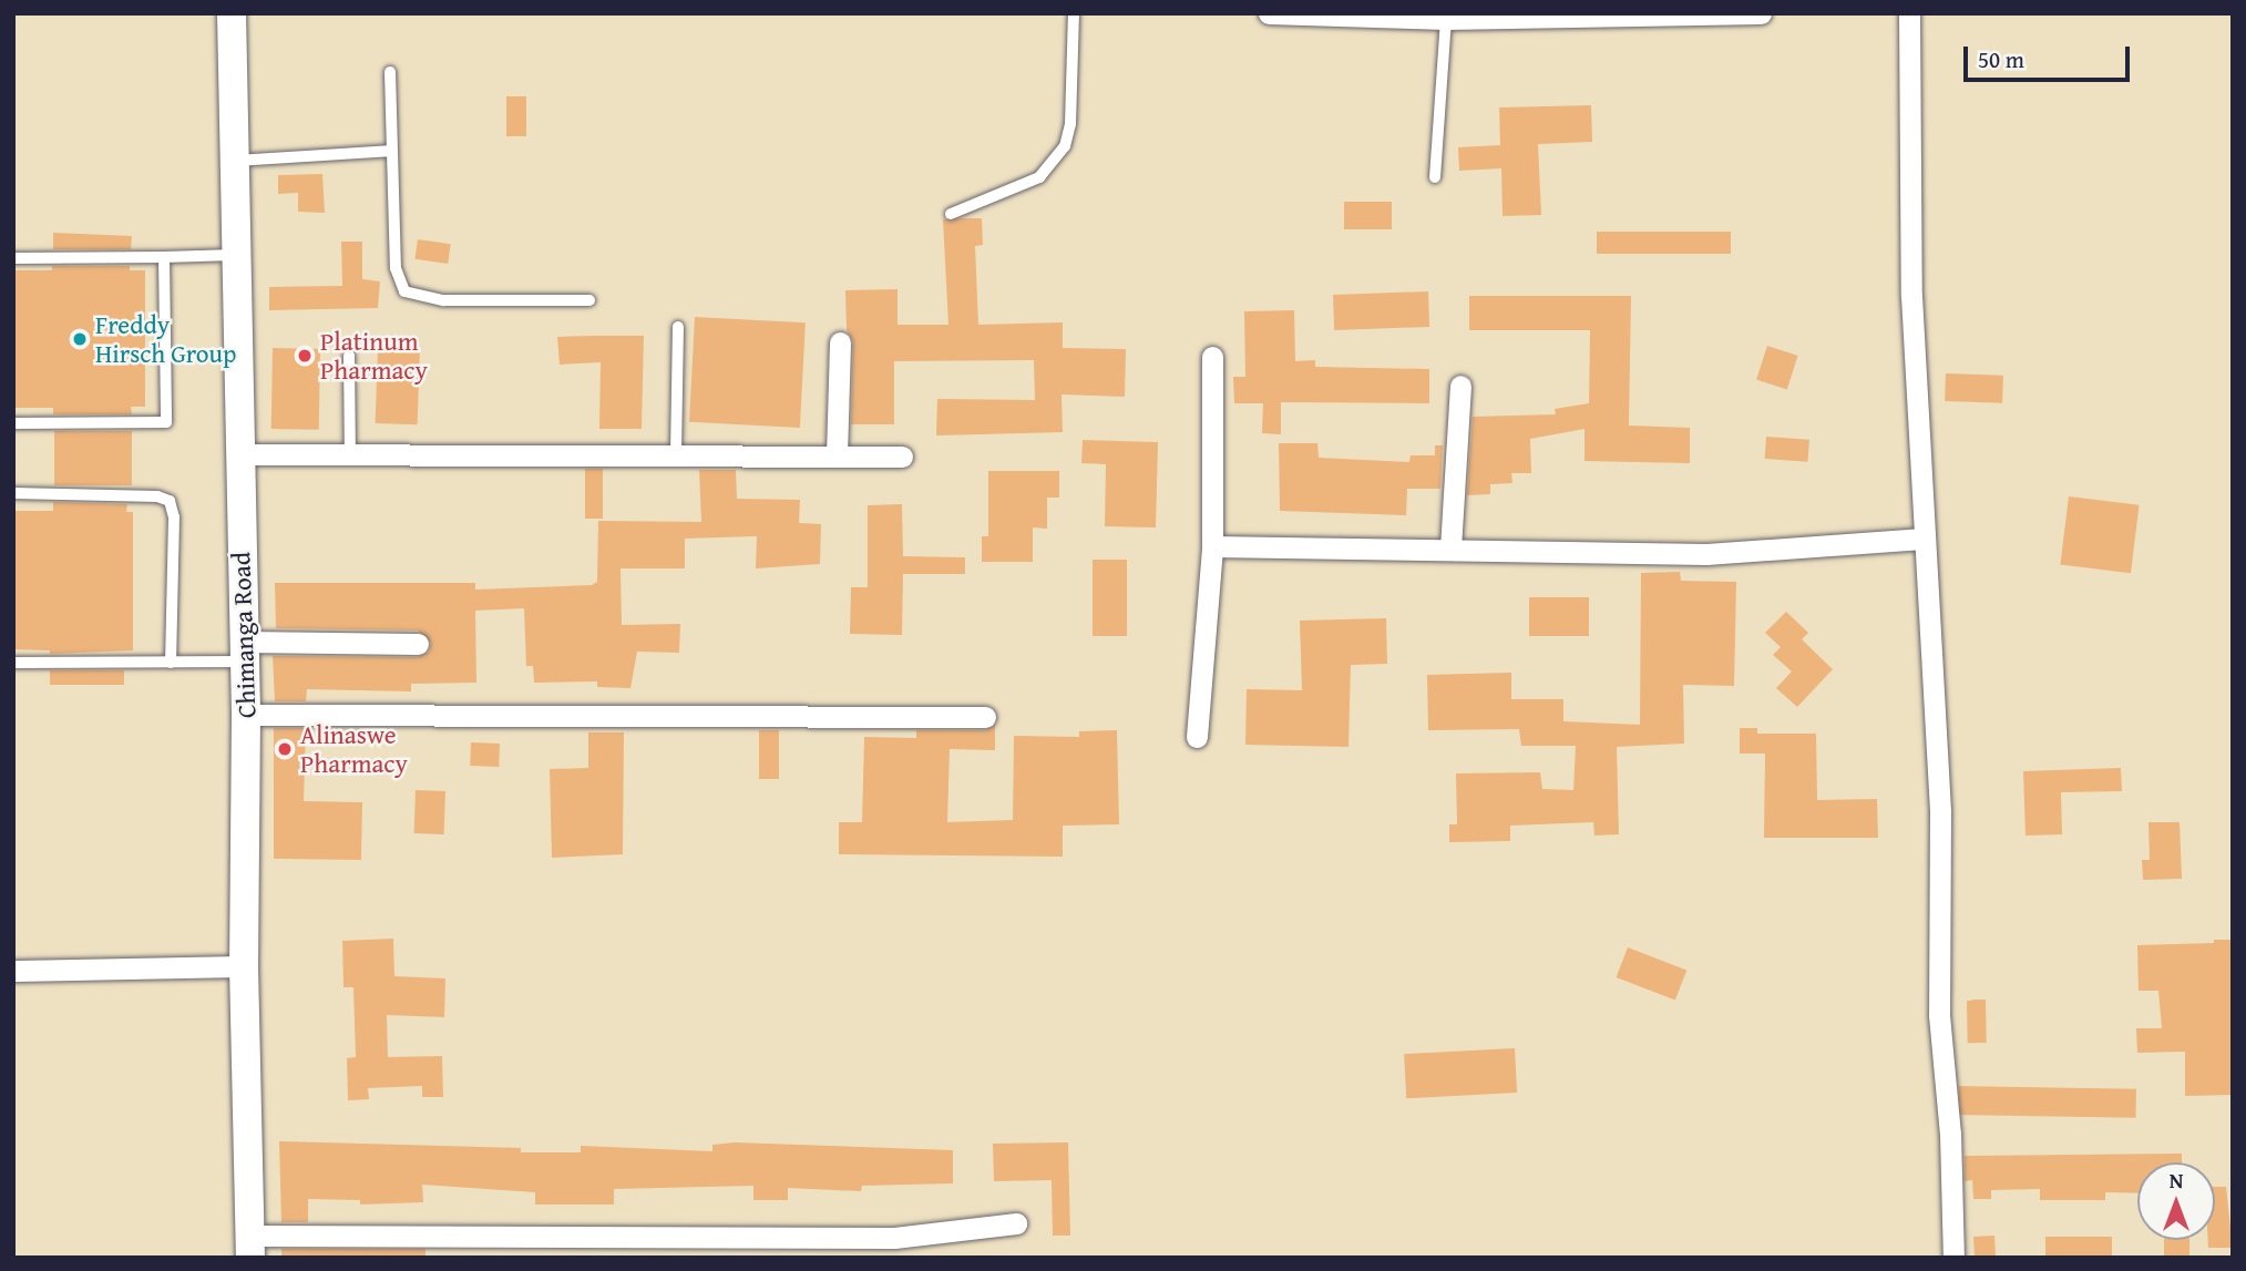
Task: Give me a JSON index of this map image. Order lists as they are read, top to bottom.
{
  "streets": {
    "street": ["Chimanga Road"]
  },
  "places": ["Freddy Hirsch Group", "Platinum Pharmacy", "Alinaswe Pharmacy"],
  "scale_bar": "50 m",
  "north": "top"
}
